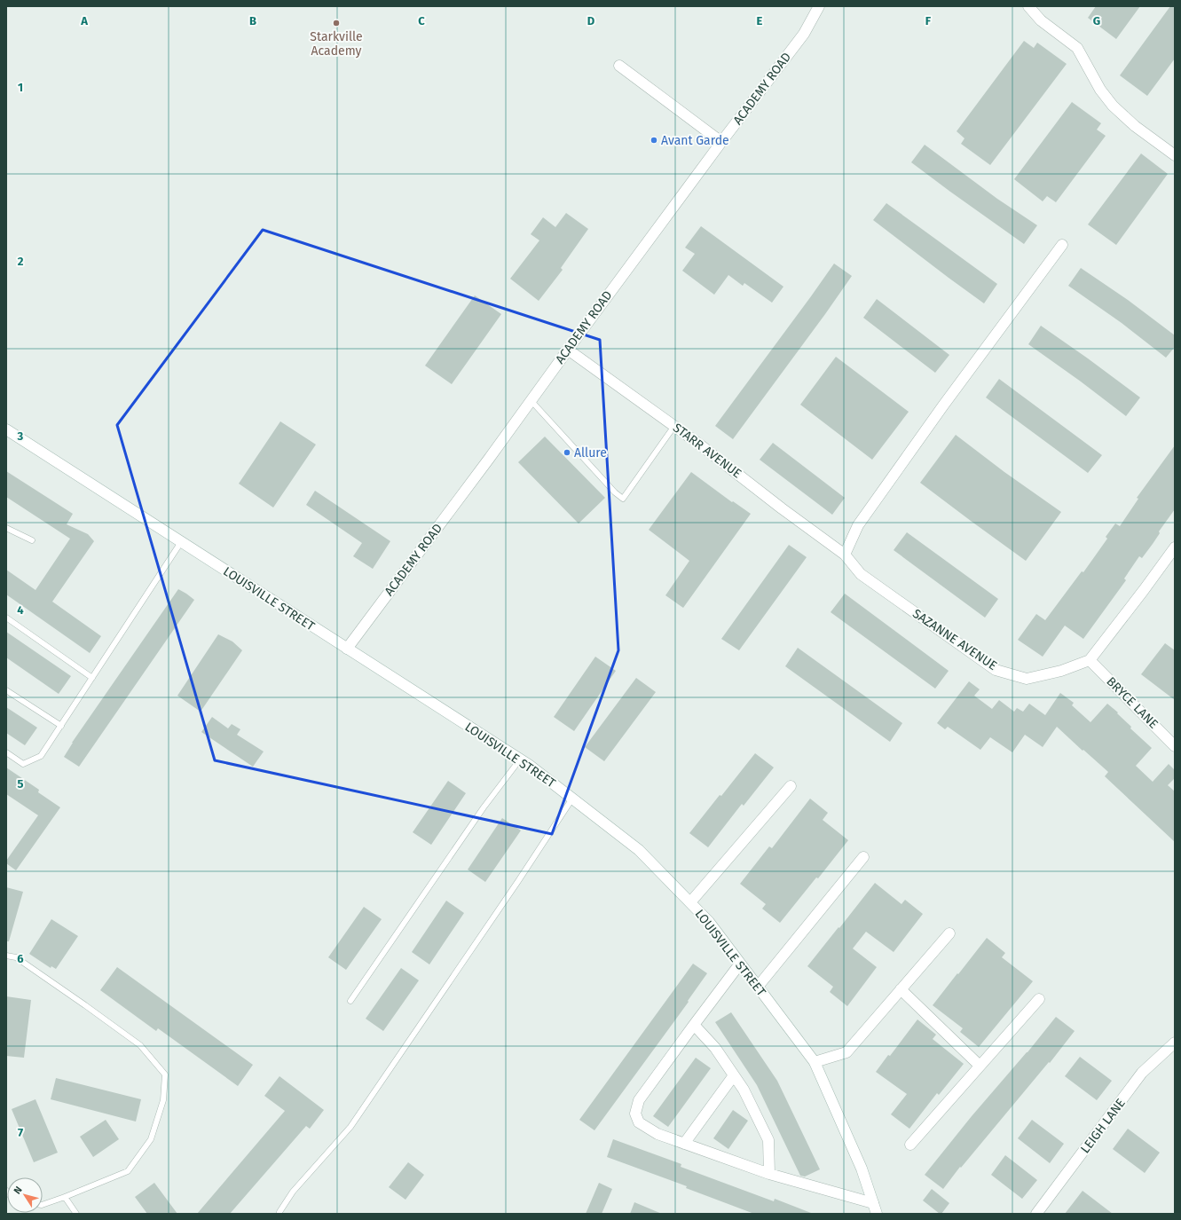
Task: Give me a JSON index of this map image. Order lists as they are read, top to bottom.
{
  "streets": {
    "street": [
      "ACADEMY ROAD",
      "STARR AVENUE",
      "LOUISVILLE STREET",
      "SAZANNE AVENUE",
      "BRYCE LANE",
      "LEIGH LANE"
    ]
  },
  "crossings": [
    ["ACADEMY ROAD", "STARR AVENUE"],
    ["ACADEMY ROAD", "LOUISVILLE STREET"],
    ["STARR AVENUE", "SAZANNE AVENUE"],
    ["SAZANNE AVENUE", "BRYCE LANE"]
  ],
  "places": ["Starkville Academy", "Avant Garde", "Allure"],
  "north": "top left",
  "grid": {
    "columns": [
      "A",
      "B",
      "C",
      "D",
      "E",
      "F",
      "G"
    ],
    "rows": [
      "1",
      "2",
      "3",
      "4",
      "5",
      "6",
      "7"
    ]
  }
}
